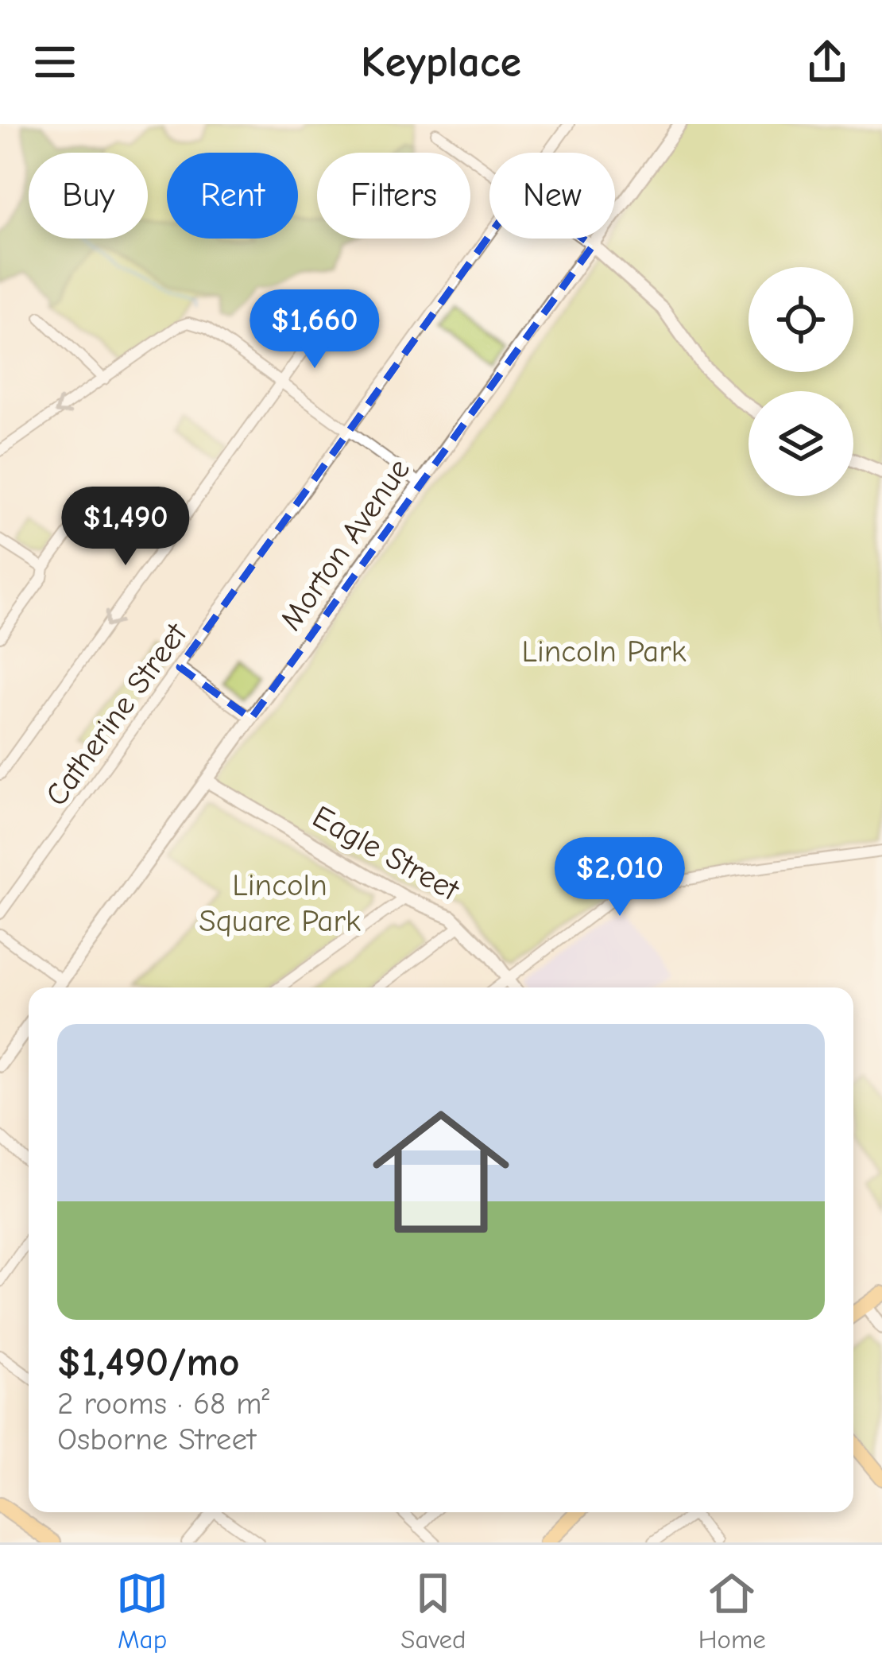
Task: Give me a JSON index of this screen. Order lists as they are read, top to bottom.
{
  "streets": {
    "street": ["Morton Avenue", "Catherine Street", "Eagle Street"]
  },
  "crossings": [
    ["Morton Avenue", "Eagle Street"]
  ],
  "parks": ["Lincoln Park", "Lincoln Square Park"],
  "page": {
    "header": "Keyplace",
    "chip": [
      "Buy",
      "Rent",
      "Filters",
      "New"
    ],
    "price": ["$1,660", "$1,490", "$2,010"],
    "list": [
      {
        "name": "$1,490/mo",
        "note": "2 rooms · 68 m² · Osborne Street"
      }
    ],
    "tabs": ["Map", "Saved", "Home"]
  }
}
